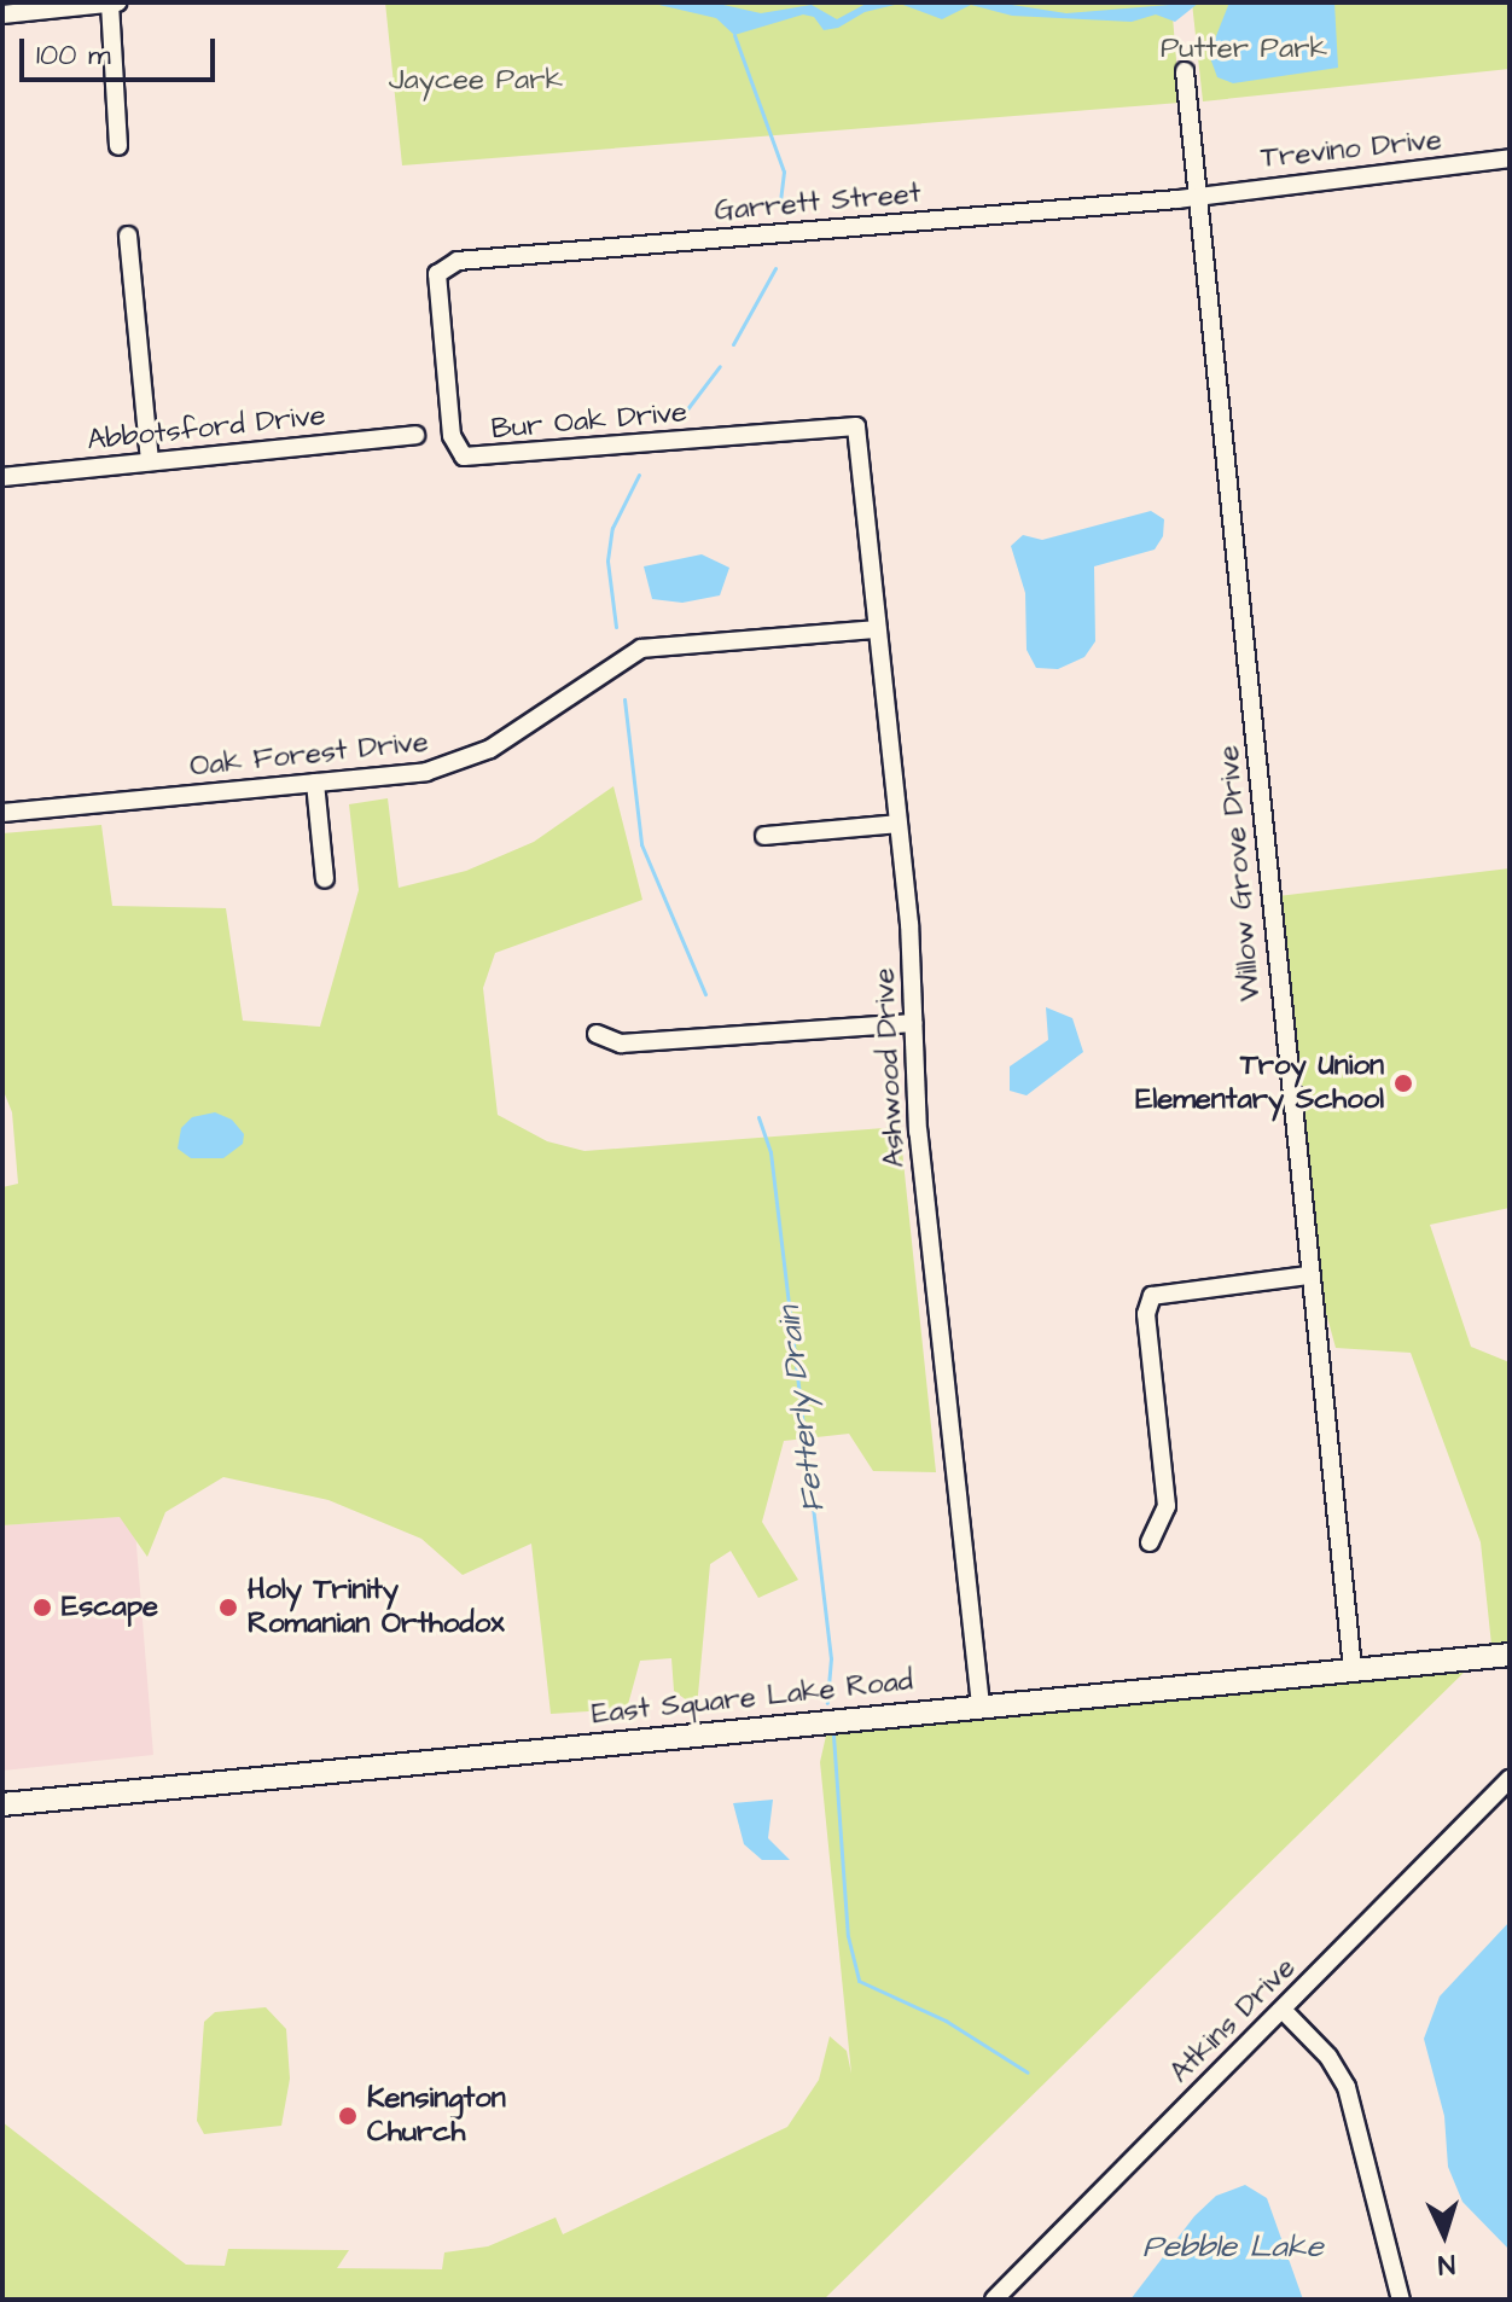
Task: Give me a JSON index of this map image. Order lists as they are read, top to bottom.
{
  "streets": {
    "main road": ["East Square Lake Road"],
    "street": [
      "Trevino Drive",
      "Garrett Street",
      "Bur Oak Drive",
      "Abbotsford Drive",
      "Oak Forest Drive",
      "Willow Grove Drive",
      "Ashwood Drive",
      "Atkins Drive"
    ]
  },
  "crossings": [
    ["Trevino Drive", "Garrett Street"],
    ["Trevino Drive", "Willow Grove Drive"],
    ["Garrett Street", "Bur Oak Drive"],
    ["Garrett Street", "Willow Grove Drive"],
    ["Bur Oak Drive", "Ashwood Drive"],
    ["Oak Forest Drive", "Ashwood Drive"],
    ["Willow Grove Drive", "East Square Lake Road"],
    ["Ashwood Drive", "East Square Lake Road"]
  ],
  "water": ["Fetterly Drain", "Pebble Lake"],
  "parks": ["Putter Park", "Jaycee Park"],
  "places": [
    "Troy Union Elementary School",
    "Escape",
    "Holy Trinity Romanian Orthodox",
    "Kensington Church"
  ],
  "scale_bar": "100 m",
  "north": "bottom"
}
